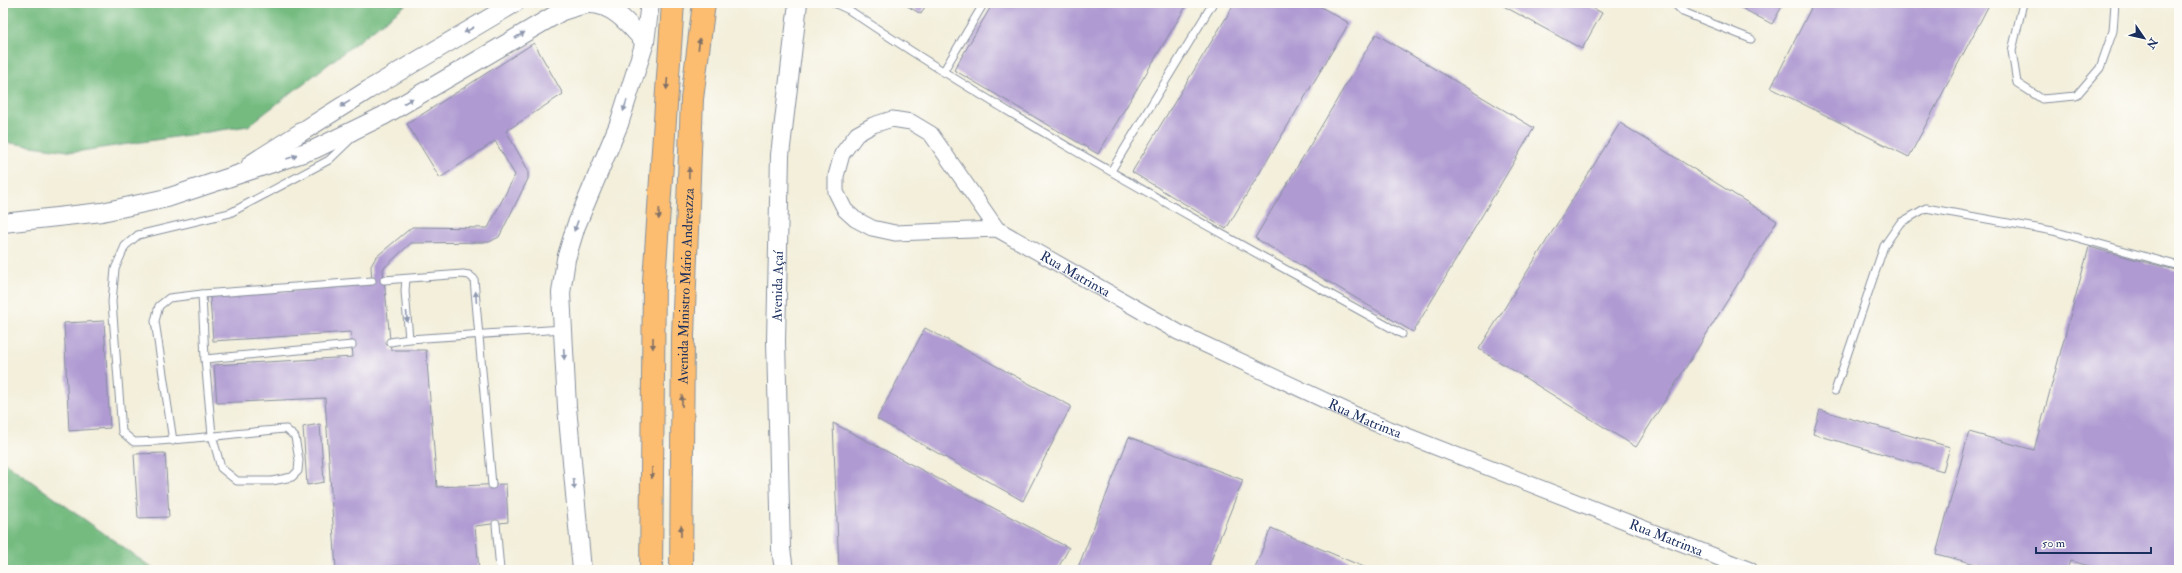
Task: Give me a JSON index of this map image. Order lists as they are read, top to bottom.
{
  "streets": {
    "main road": ["Avenida Ministro Mário Andreazza"],
    "street": ["Rua Matrinxa", "Avenida Açaí"]
  },
  "scale_bar": "50 m",
  "north": "bottom right"
}
